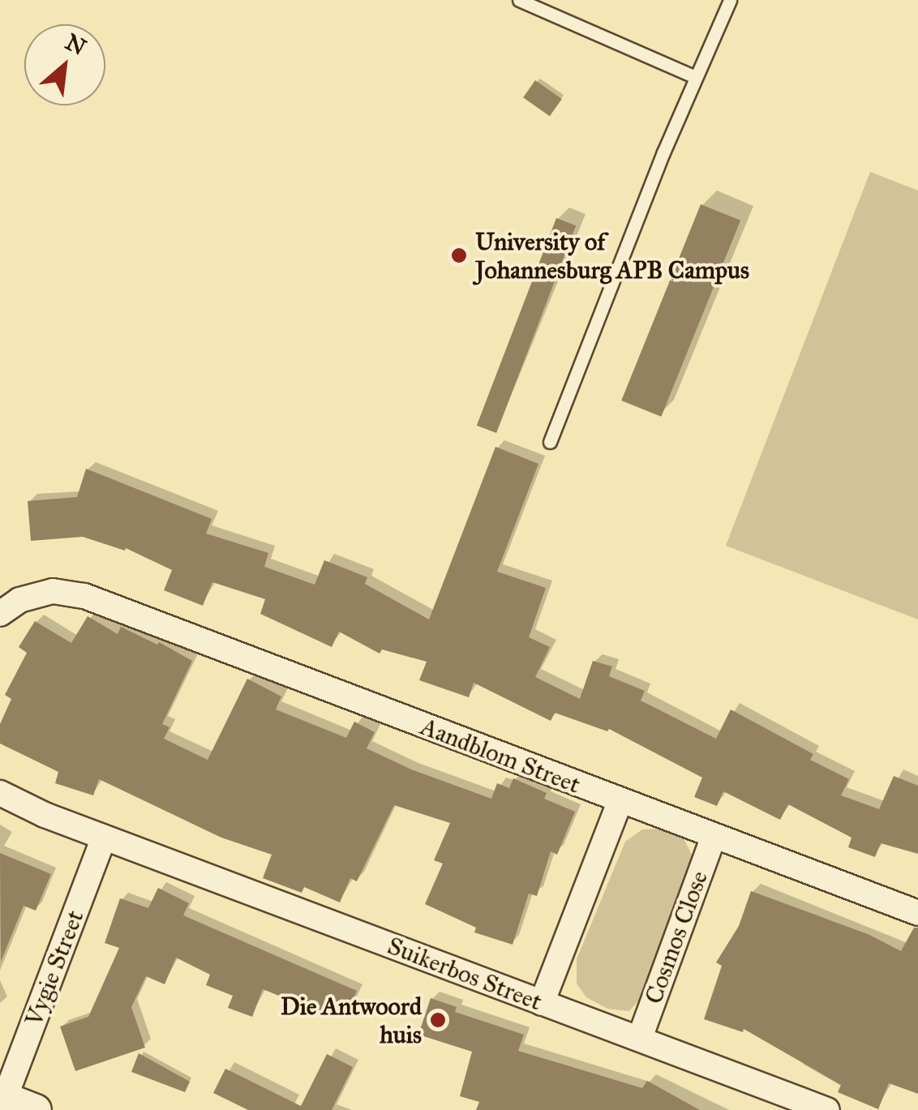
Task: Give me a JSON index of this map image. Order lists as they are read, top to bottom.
{
  "streets": {
    "street": [
      "Aandblom Street",
      "Cosmos Close",
      "Vygie Street",
      "Suikerbos Street"
    ]
  },
  "crossings": [
    ["Aandblom Street", "Cosmos Close"],
    ["Cosmos Close", "Suikerbos Street"],
    ["Vygie Street", "Suikerbos Street"]
  ],
  "places": ["University of Johannesburg APB Campus", "Die Antwoord huis"],
  "north": "top right"
}
